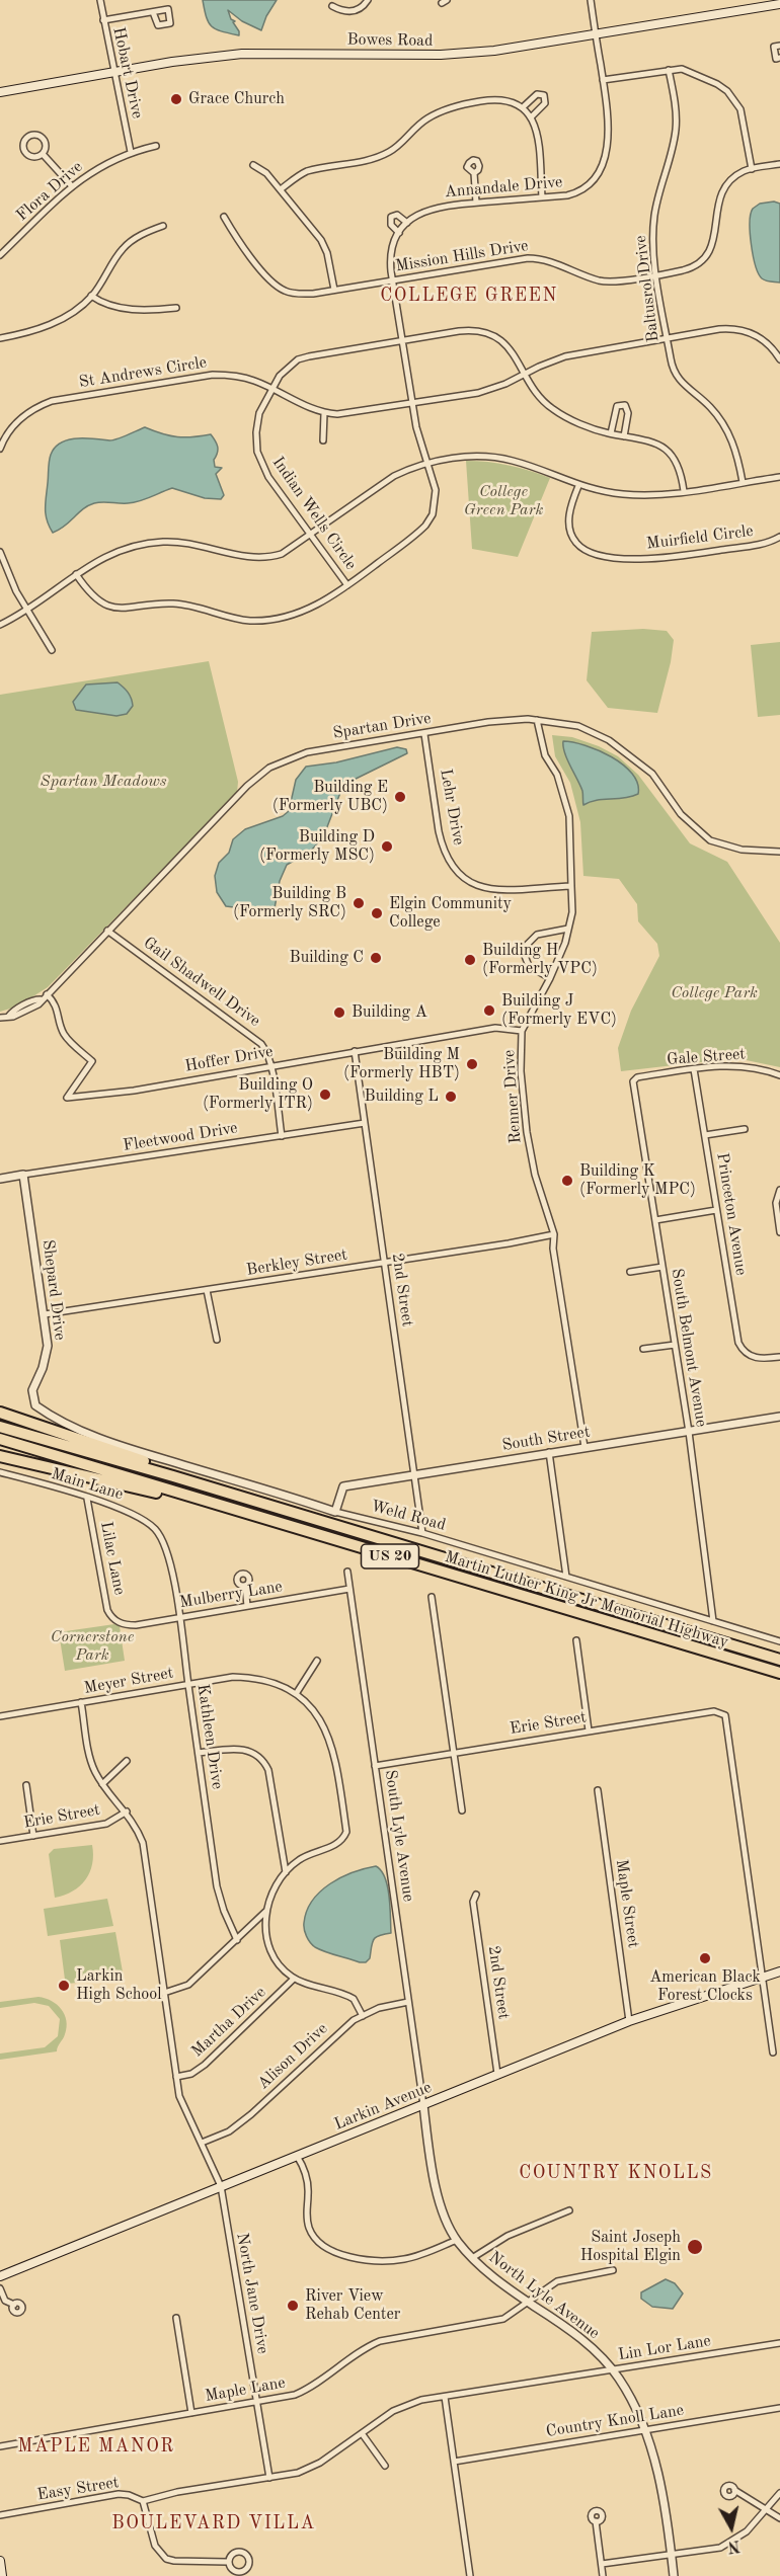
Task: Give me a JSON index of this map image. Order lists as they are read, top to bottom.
{
  "streets": {
    "highway": ["US 20", "Martin Luther King Jr Memorial Highway"],
    "main road": ["Bowes Road", "Larkin Avenue"],
    "street": [
      "Hobart Drive",
      "Annandale Drive",
      "Flora Drive",
      "Mission Hills Drive",
      "Baltusrol Drive",
      "St Andrews Circle",
      "Indian Wells Circle",
      "Muirfield Circle",
      "Spartan Drive",
      "Lehr Drive",
      "Gail Shadwell Drive",
      "Gale Street",
      "Hoffer Drive",
      "Renner Drive",
      "Fleetwood Drive",
      "Princeton Avenue",
      "Berkley Street",
      "Shepard Drive",
      "2nd Street",
      "South Belmont Avenue",
      "South Street",
      "Main Lane",
      "Weld Road",
      "Lilac Lane",
      "Mulberry Lane",
      "Meyer Street",
      "Erie Street",
      "Kathleen Drive",
      "South Lyle Avenue",
      "Maple Street",
      "Martha Drive",
      "Alison Drive",
      "North Jane Drive",
      "North Lyle Avenue",
      "Lin Lor Lane",
      "Maple Lane",
      "Country Knoll Lane",
      "Easy Street"
    ]
  },
  "crossings": [
    ["Bowes Road", "Hobart Drive"],
    ["Bowes Road", "Annandale Drive"],
    ["Hobart Drive", "Flora Drive"],
    ["Annandale Drive", "Mission Hills Drive"],
    ["Annandale Drive", "St Andrews Circle"],
    ["Annandale Drive", "Indian Wells Circle"],
    ["Mission Hills Drive", "Baltusrol Drive"],
    ["Baltusrol Drive", "St Andrews Circle"],
    ["St Andrews Circle", "Indian Wells Circle"],
    ["Spartan Drive", "Lehr Drive"],
    ["Spartan Drive", "Gail Shadwell Drive"],
    ["Spartan Drive", "Hoffer Drive"],
    ["Spartan Drive", "Renner Drive"],
    ["Lehr Drive", "Renner Drive"],
    ["Gail Shadwell Drive", "Hoffer Drive"],
    ["Gail Shadwell Drive", "Fleetwood Drive"],
    ["Gale Street", "Princeton Avenue"],
    ["Gale Street", "South Belmont Avenue"],
    ["Hoffer Drive", "Renner Drive"],
    ["Hoffer Drive", "2nd Street"],
    ["Renner Drive", "Berkley Street"],
    ["Renner Drive", "South Street"],
    ["Fleetwood Drive", "Shepard Drive"],
    ["Fleetwood Drive", "2nd Street"],
    ["Berkley Street", "Shepard Drive"],
    ["Berkley Street", "2nd Street"],
    ["Shepard Drive", "Weld Road"],
    ["2nd Street", "South Street"],
    ["2nd Street", "Weld Road"],
    ["2nd Street", "Larkin Avenue"],
    ["South Belmont Avenue", "South Street"],
    ["South Belmont Avenue", "Weld Road"],
    ["South Street", "Weld Road"],
    ["Main Lane", "Lilac Lane"],
    ["Main Lane", "Kathleen Drive"],
    ["Lilac Lane", "Mulberry Lane"],
    ["Mulberry Lane", "Kathleen Drive"],
    ["Mulberry Lane", "South Lyle Avenue"],
    ["Meyer Street", "Kathleen Drive"],
    ["Meyer Street", "North Jane Drive"],
    ["Erie Street", "South Lyle Avenue"],
    ["Erie Street", "Larkin Avenue"],
    ["Erie Street", "North Jane Drive"],
    ["South Lyle Avenue", "Alison Drive"],
    ["South Lyle Avenue", "Larkin Avenue"],
    ["South Lyle Avenue", "North Lyle Avenue"],
    ["Maple Street", "Larkin Avenue"],
    ["Martha Drive", "North Jane Drive"],
    ["Alison Drive", "North Jane Drive"],
    ["Larkin Avenue", "North Jane Drive"],
    ["Larkin Avenue", "North Lyle Avenue"],
    ["North Jane Drive", "Lin Lor Lane"],
    ["North Jane Drive", "Maple Lane"],
    ["North Lyle Avenue", "Lin Lor Lane"],
    ["North Lyle Avenue", "Maple Lane"],
    ["North Lyle Avenue", "Country Knoll Lane"],
    ["Lin Lor Lane", "Easy Street"]
  ],
  "districts": [
    "COLLEGE GREEN",
    "COUNTRY KNOLLS",
    "MAPLE MANOR",
    "BOULEVARD VILLA"
  ],
  "parks": [
    "College Green Park",
    "Spartan Meadows",
    "College Park",
    "Cornerstone Park"
  ],
  "places": [
    "Grace Church",
    "Building E (Formerly UBC)",
    "Building D (Formerly MSC)",
    "Building B (Formerly SRC)",
    "Elgin Community College",
    "Building C",
    "Building H (Formerly VPC)",
    "Building J (Formerly EVC)",
    "Building A",
    "Building M (Formerly HBT)",
    "Building O (Formerly ITR)",
    "Building L",
    "Building K (Formerly MPC)",
    "American Black Forest Clocks",
    "Larkin High School",
    "Saint Joseph Hospital Elgin",
    "River View Rehab Center"
  ],
  "north": "bottom"
}
